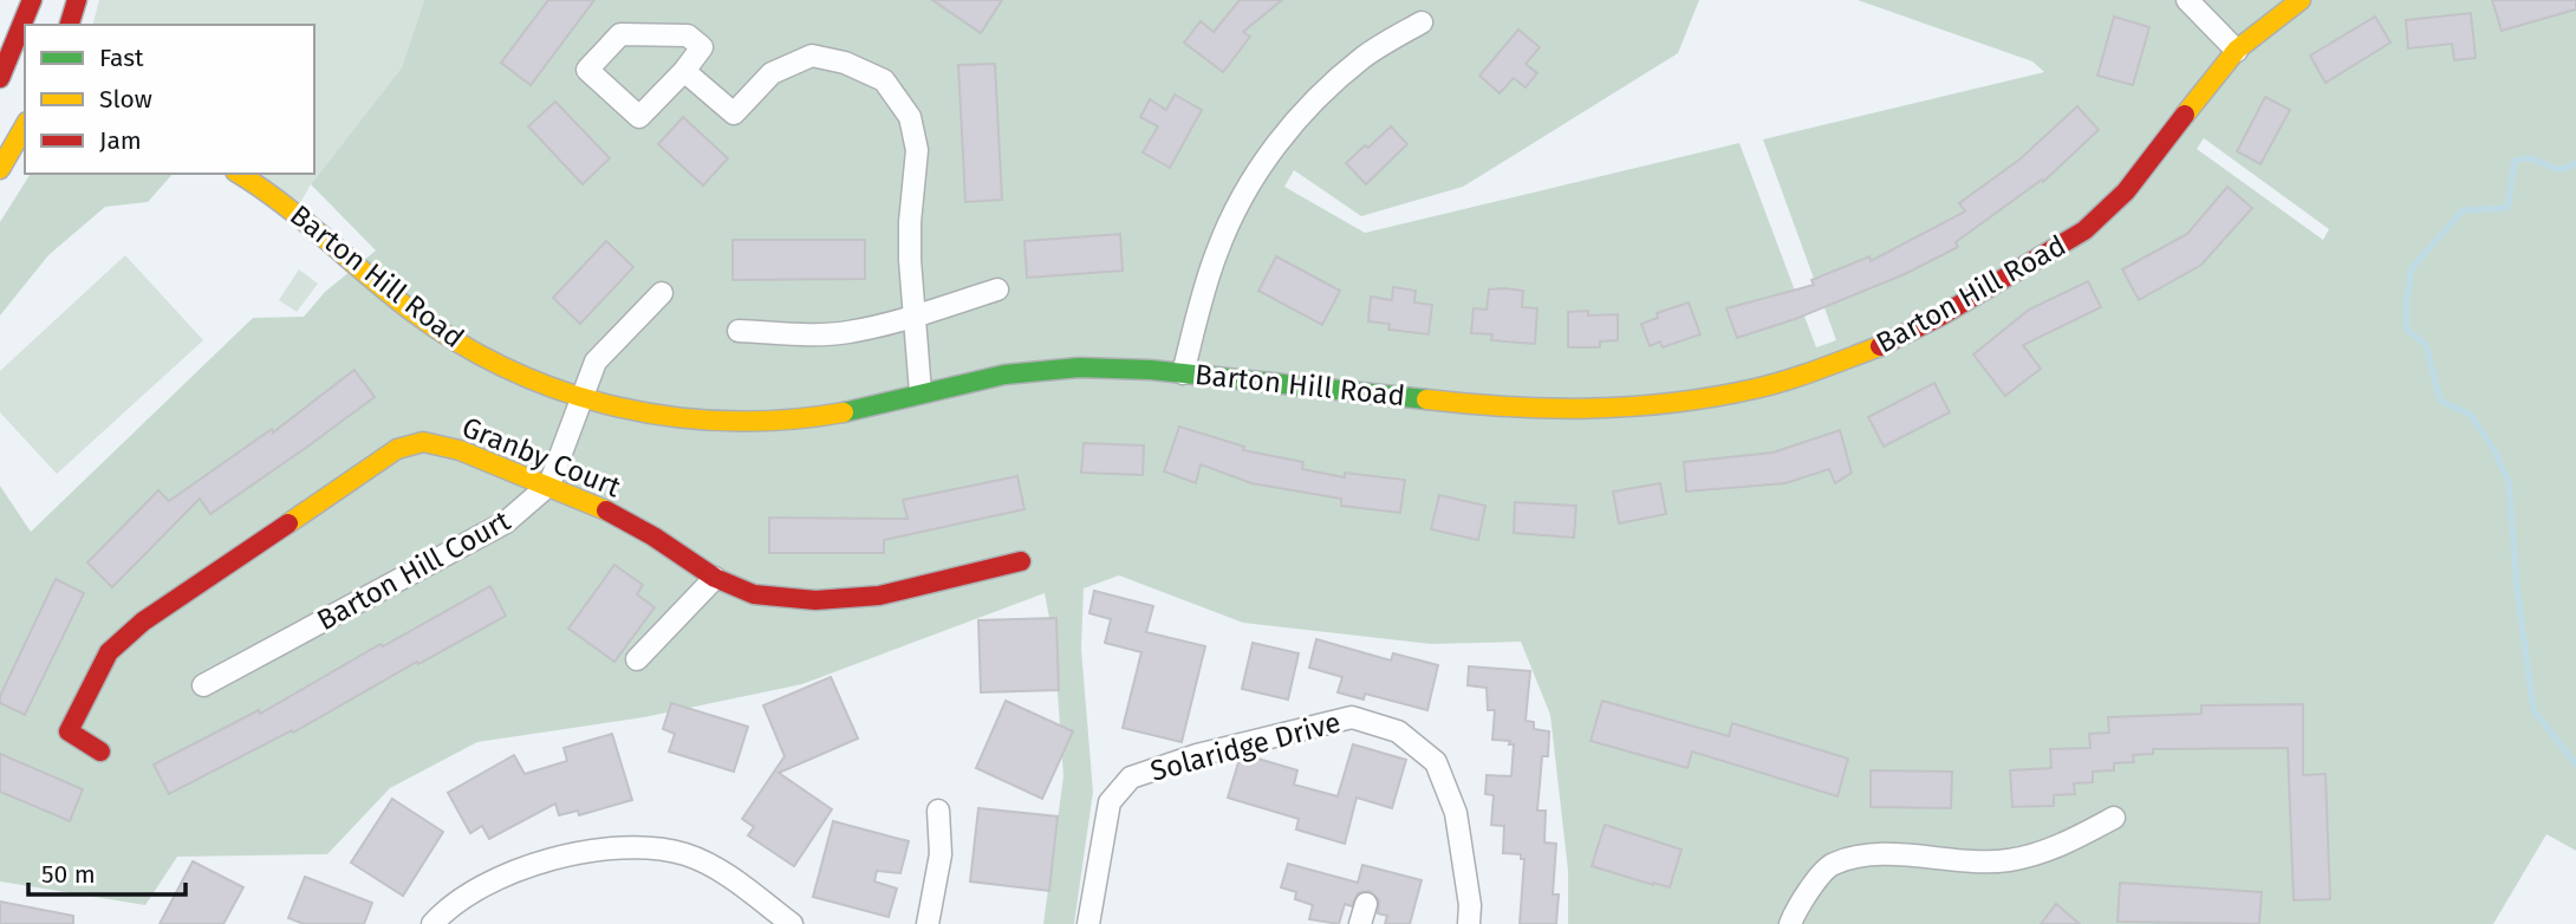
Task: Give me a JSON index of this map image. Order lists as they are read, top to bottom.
{
  "streets": {
    "street": [
      "Barton Hill Road",
      "Granby Court",
      "Barton Hill Court",
      "Solaridge Drive"
    ]
  },
  "crossings": [
    ["Barton Hill Road", "Barton Hill Court"],
    ["Granby Court", "Barton Hill Court"]
  ],
  "legend": ["Fast", "Slow", "Jam"],
  "scale_bar": "50 m"
}
